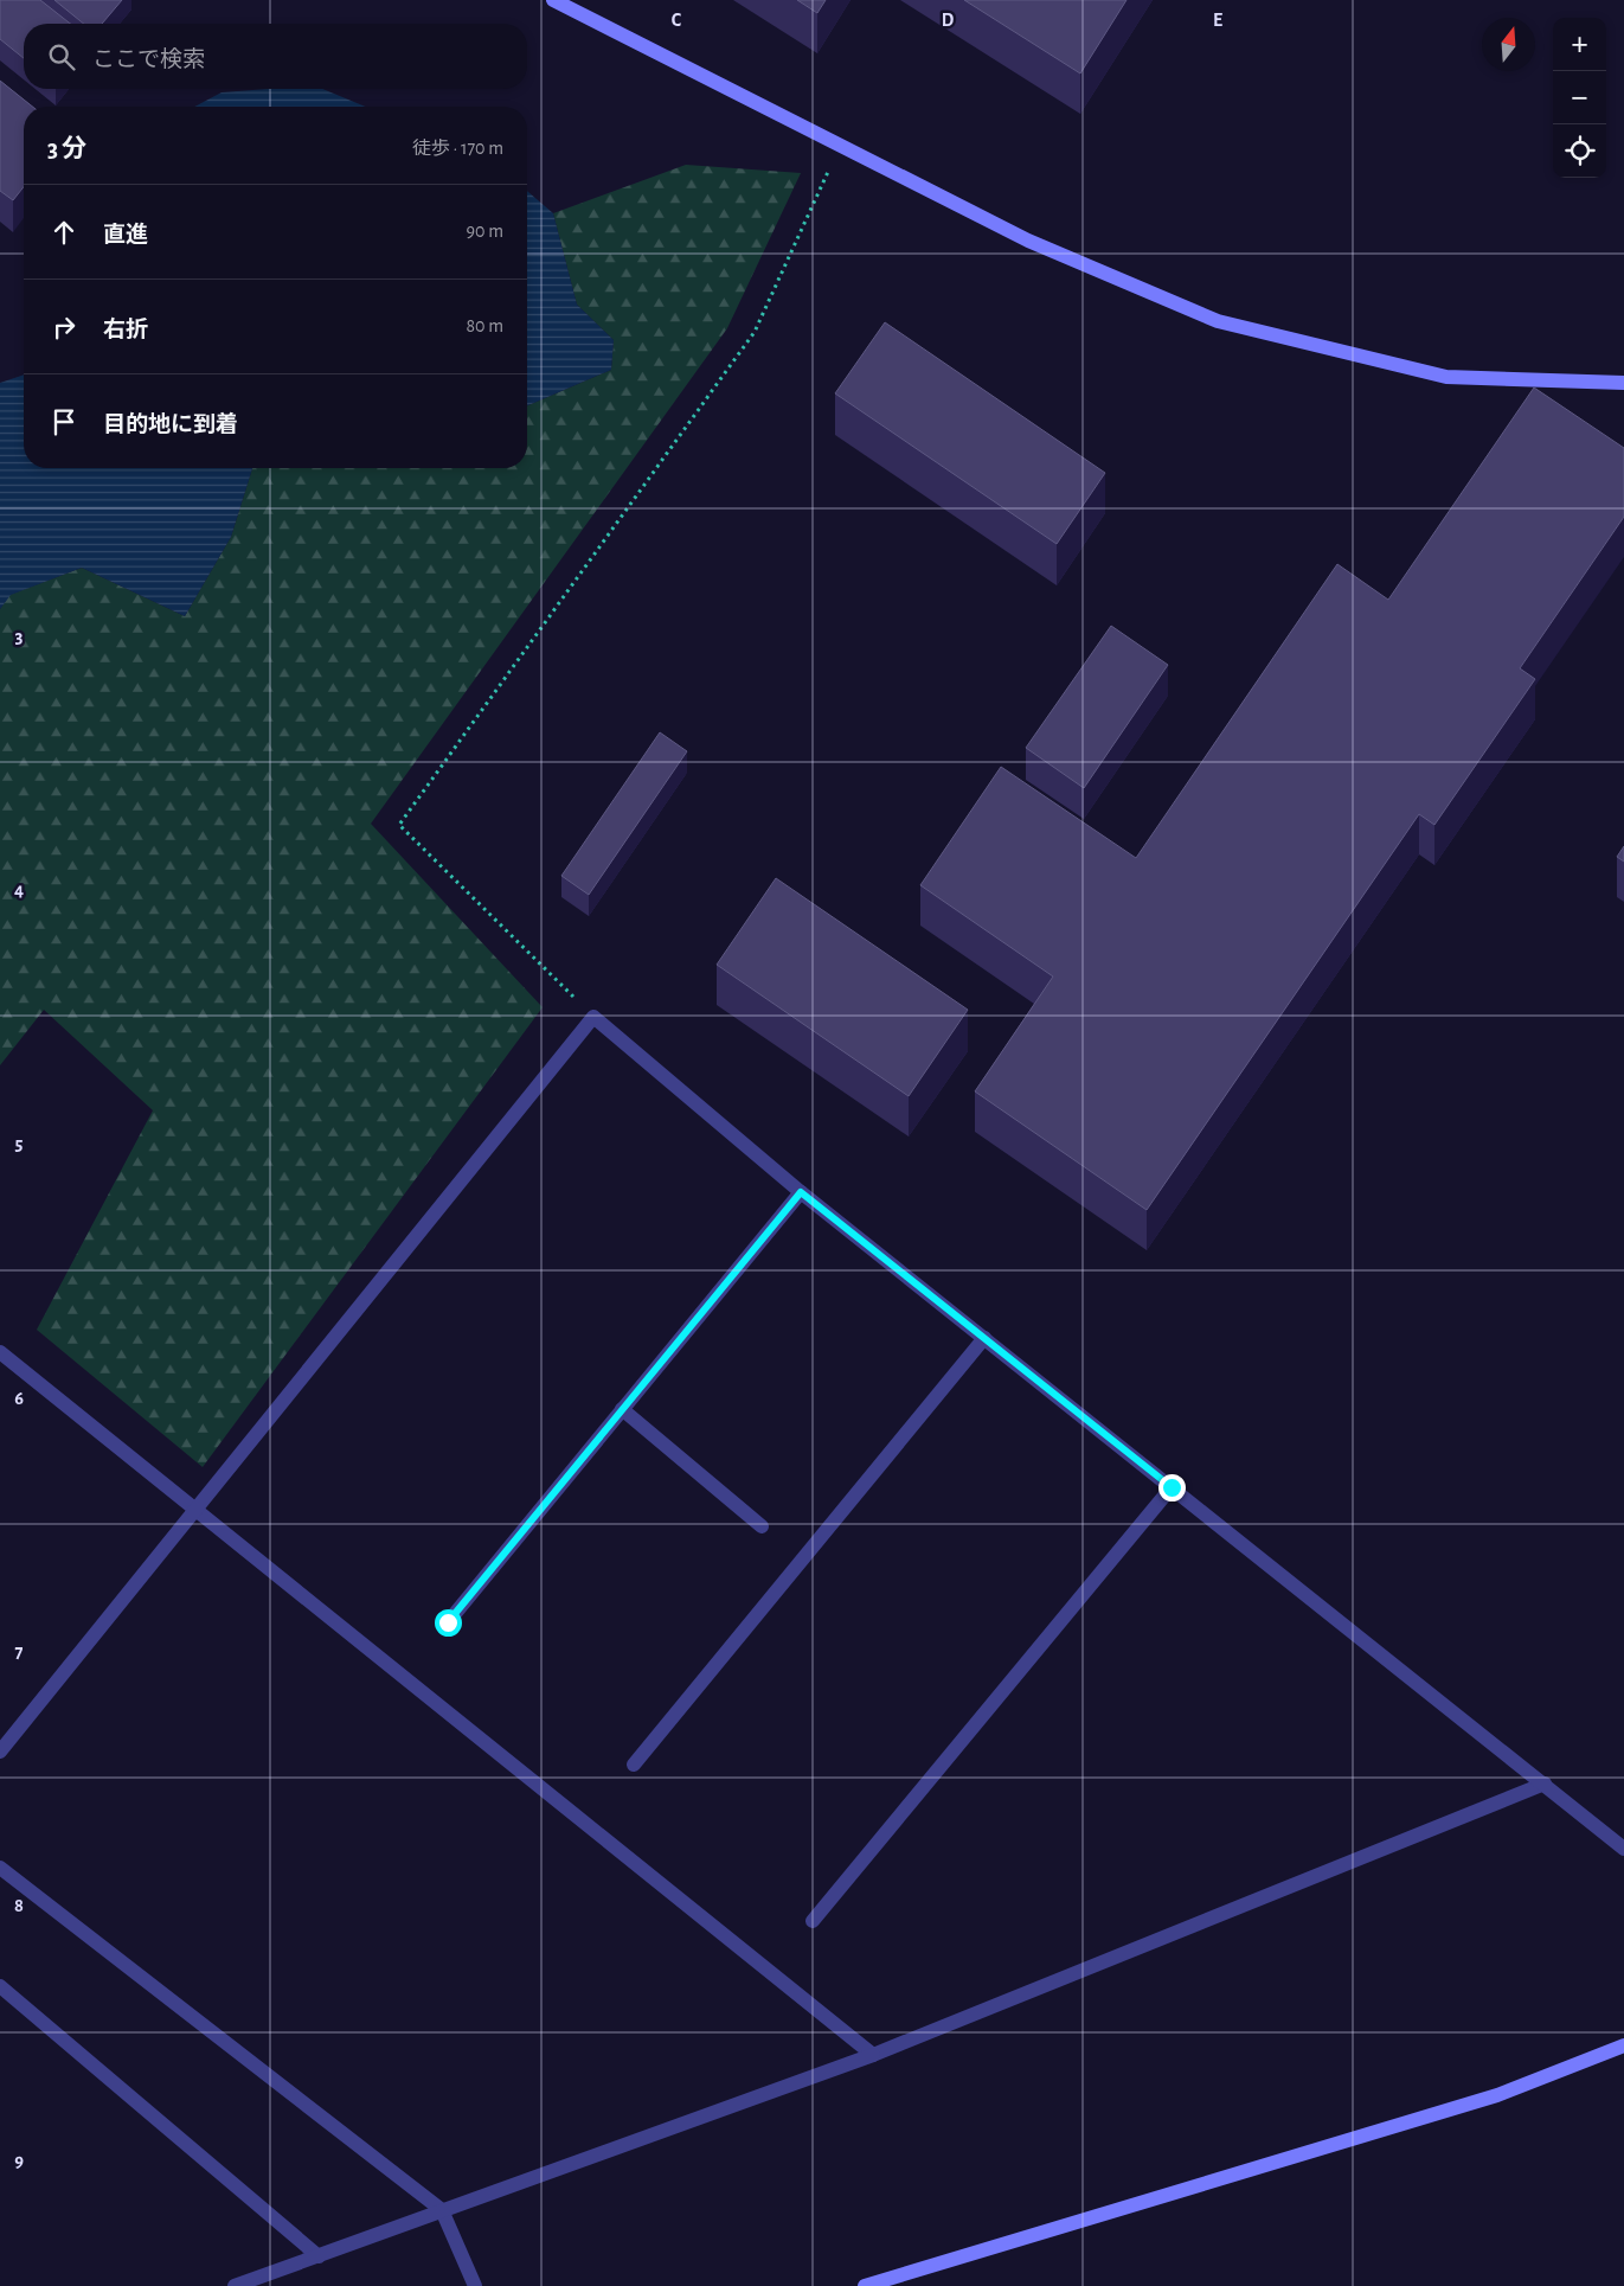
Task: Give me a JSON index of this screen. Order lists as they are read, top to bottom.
{
  "north": "top",
  "page": {
    "map_buttons": ["+", "−"],
    "search": "ここで検索",
    "heading": ["3 分", "徒歩 · 170 m"],
    "list": [
      ["直進", "90 m"],
      ["右折", "80 m"],
      "目的地に到着"
    ]
  },
  "grid": {
    "columns": ["C", "D", "E"],
    "rows": [
      "3",
      "4",
      "5",
      "6",
      "7",
      "8",
      "9"
    ]
  }
}
